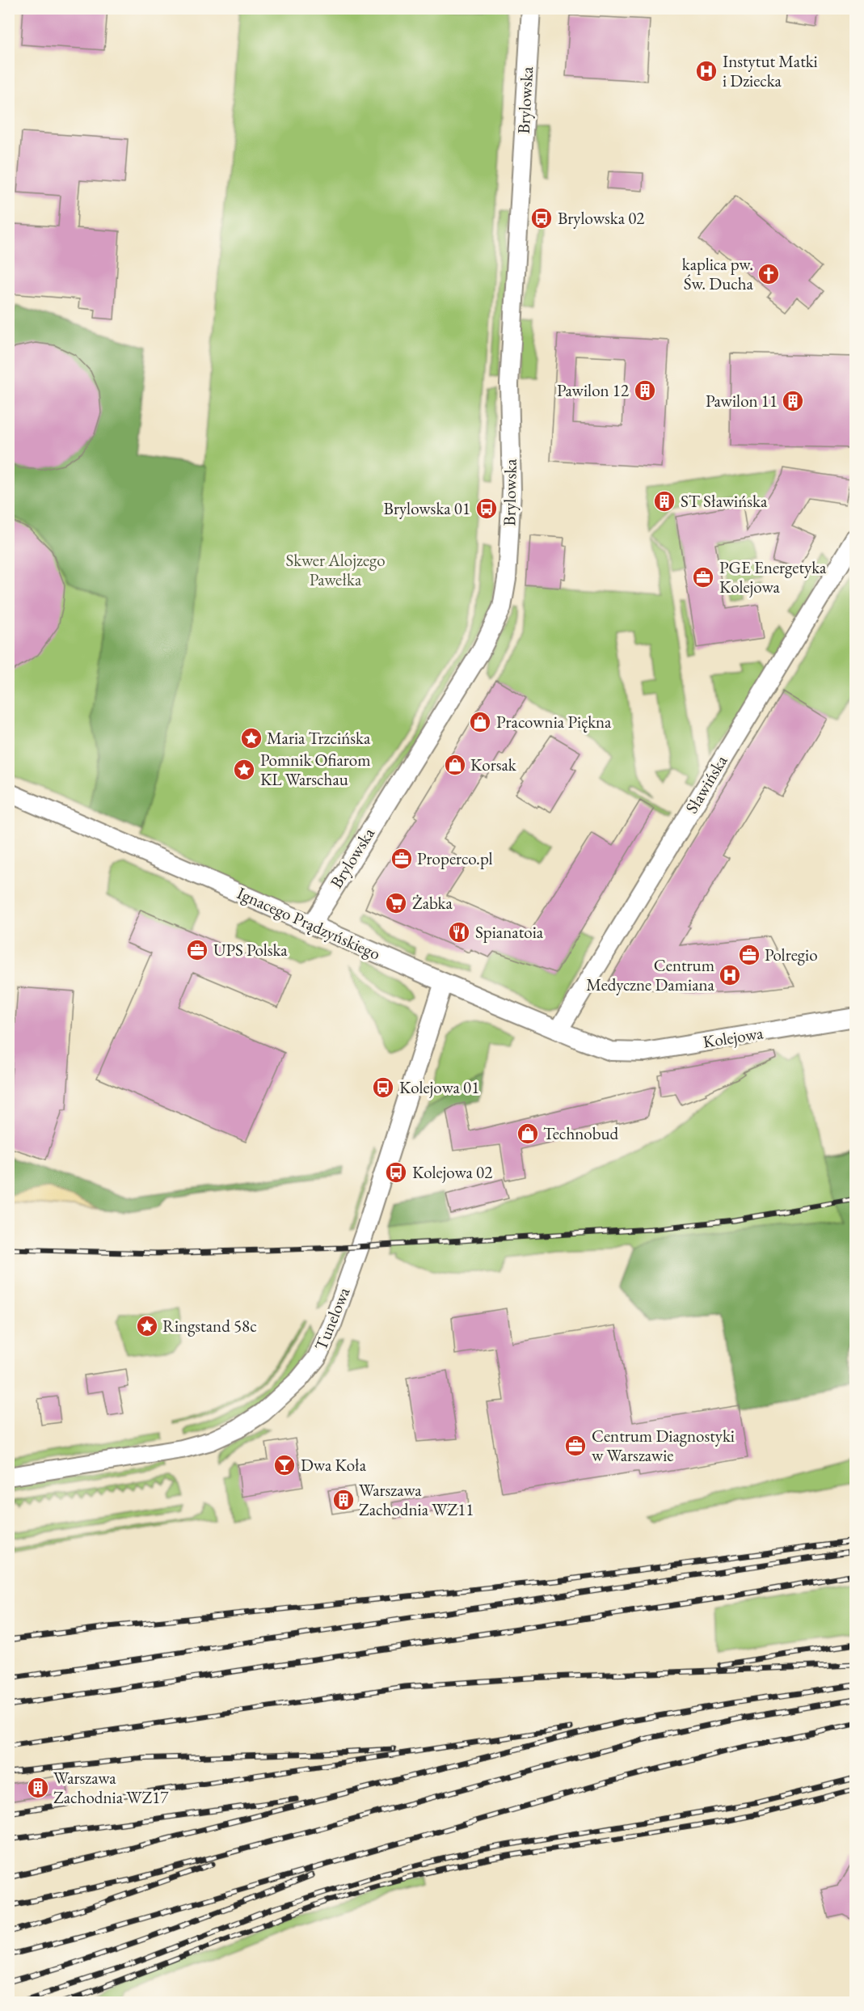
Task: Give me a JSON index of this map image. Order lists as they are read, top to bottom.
{
  "streets": {
    "street": [
      "Brylowska",
      "Sławińska",
      "Ignacego Prądzyńskiego",
      "Kolejowa",
      "Tunelowa"
    ]
  },
  "crossings": [
    ["Brylowska", "Ignacego Prądzyńskiego"],
    ["Sławińska", "Ignacego Prądzyńskiego"],
    ["Ignacego Prądzyńskiego", "Kolejowa"],
    ["Ignacego Prądzyńskiego", "Tunelowa"]
  ],
  "parks": ["Skwer Alojzego Pawełka"],
  "places": {
    "hospital": ["Instytut Matki i Dziecka", "Centrum Medyczne Damiana"],
    "bus stop": [
      "Brylowska 02",
      "Brylowska 01",
      "Kolejowa 01",
      "Kolejowa 02"
    ],
    "church": ["kaplica pw. Św. Ducha"],
    "building": [
      "Pawilon 12",
      "Pawilon 11",
      "ST Sławińska",
      "Warszawa Zachodnia WZ11",
      "Warszawa Zachodnia WZ17"
    ],
    "office": [
      "PGE Energetyka Kolejowa",
      "Properco.pl",
      "UPS Polska",
      "Polregio",
      "Centrum Diagnostyki w Warszawie"
    ],
    "shop": ["Pracownia Piękna", "Korsak", "Technobud"],
    "place": ["Maria Trzcińska", "Pomnik Ofiarom KL Warschau", "Ringstand 58c"],
    "supermarket": ["Żabka"],
    "restaurant": ["Spianatoia"],
    "bar": ["Dwa Koła"]
  }
}
